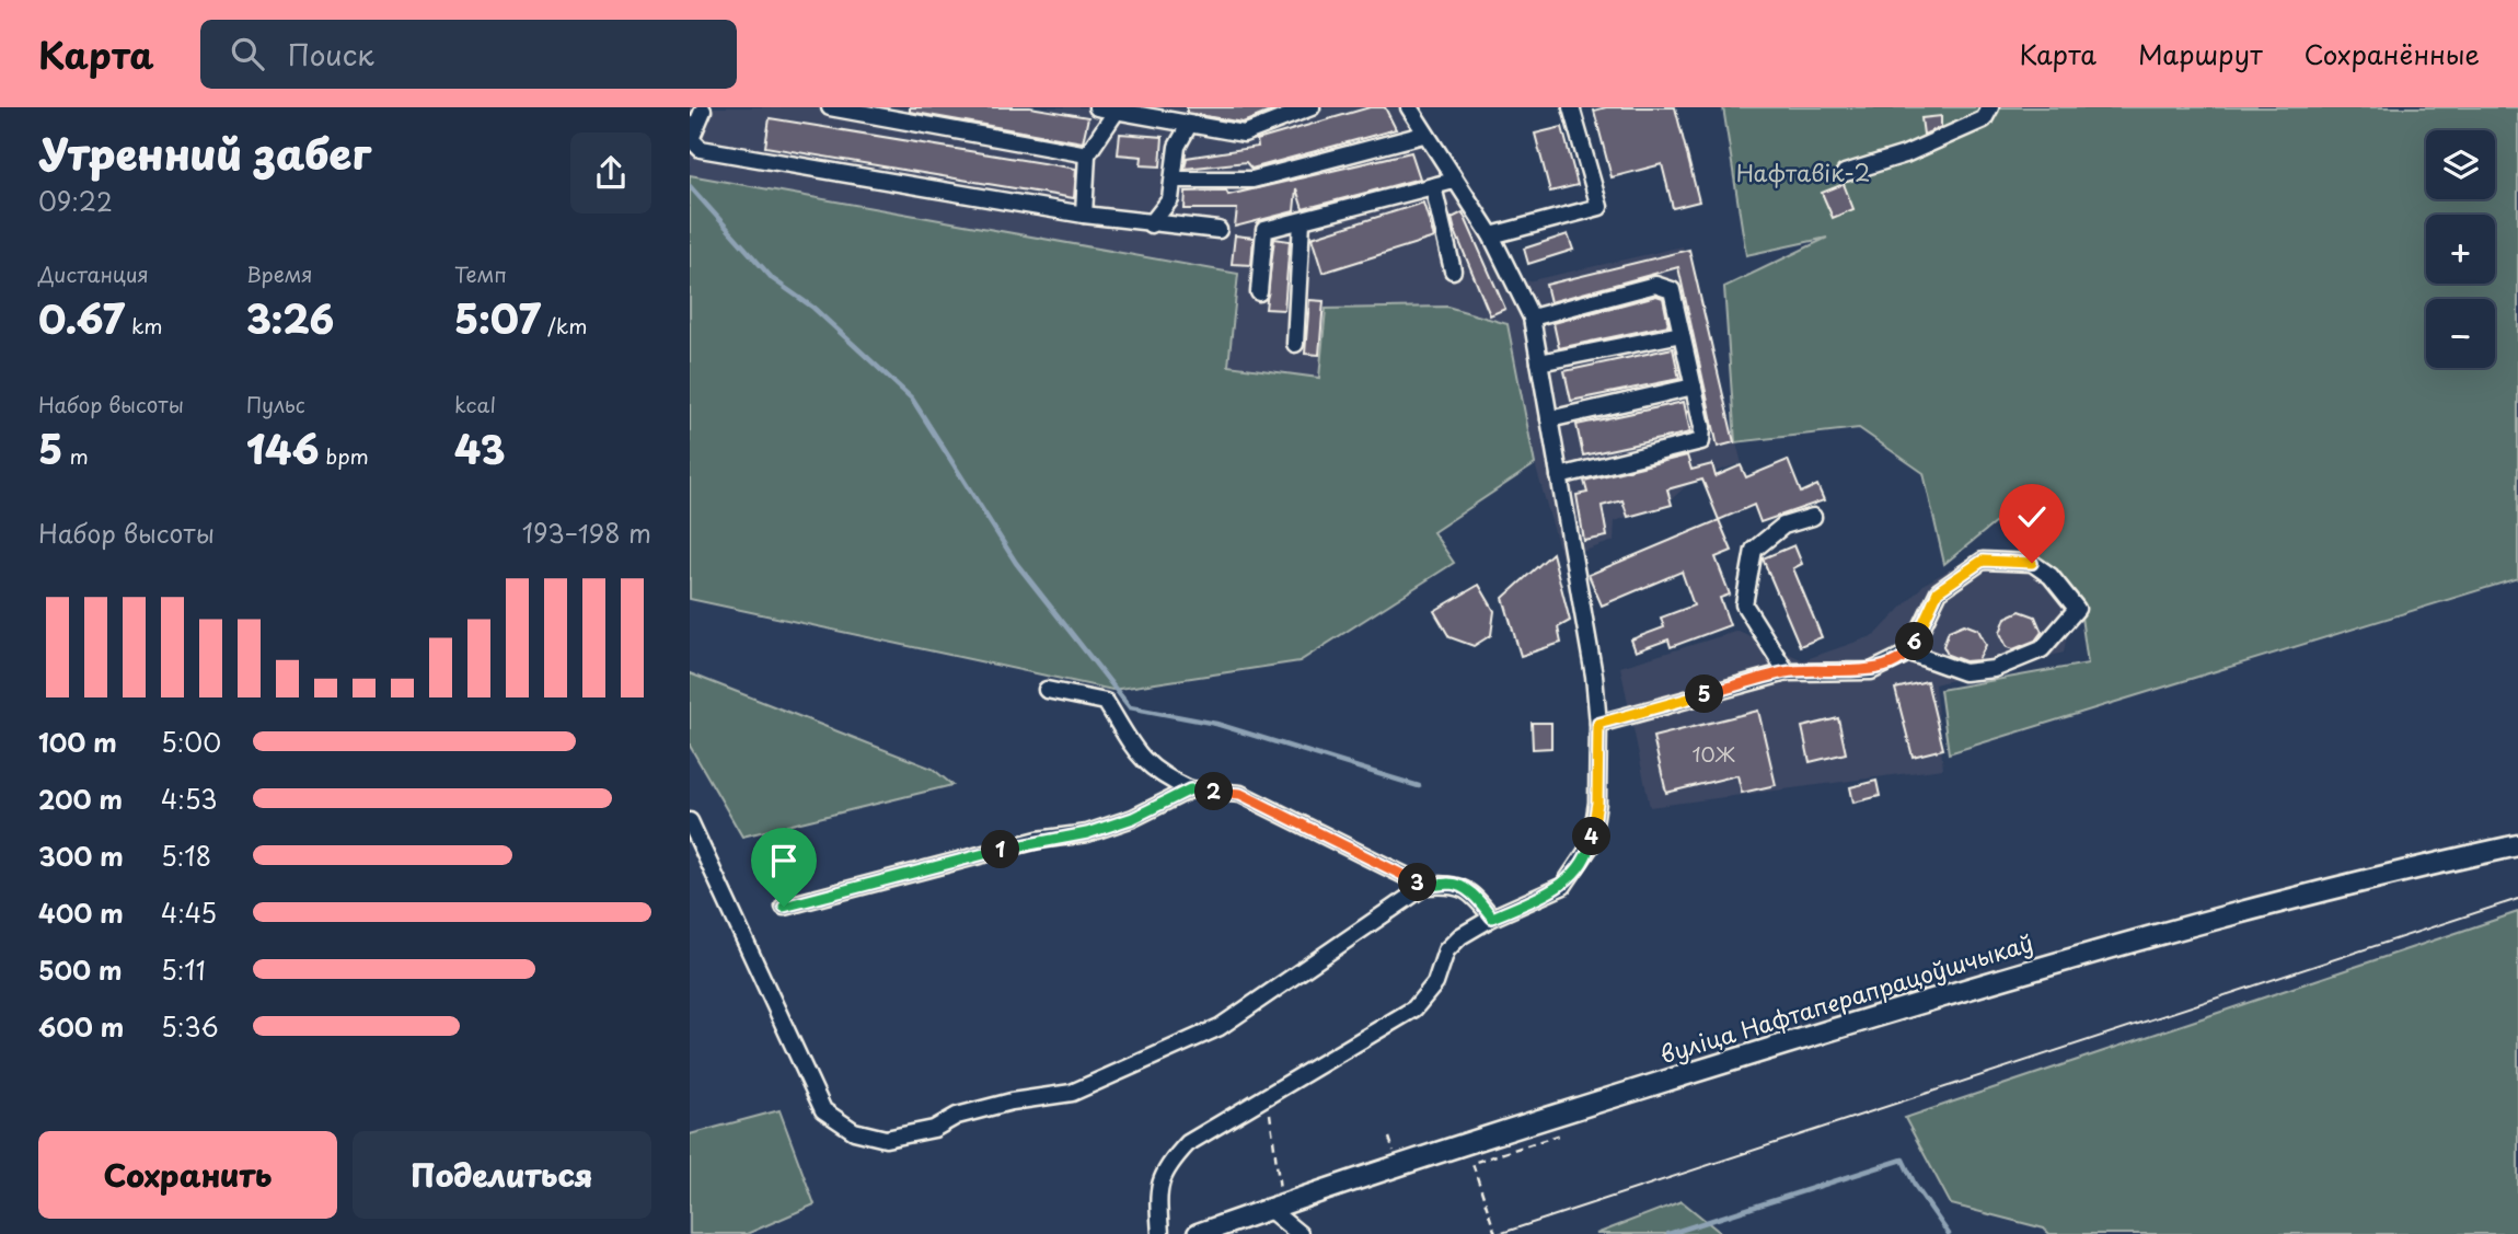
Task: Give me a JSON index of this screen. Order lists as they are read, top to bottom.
{
  "streets": {
    "main road": ["вуліца Нафтаперапрацоўшчыкаў"]
  },
  "parks": ["Нафтавік-2"],
  "house_numbers": ["10Ж"],
  "page": {
    "header": "Карта",
    "search": "Поиск",
    "nav": ["Карта", "Маршрут", "Сохранённые"],
    "heading": ["Утренний забег", "09:22"],
    "map_buttons": ["+", "−"],
    "stats": [
      ["Дистанция", "0.67 km"],
      ["Время", "3:26"],
      ["Темп", "5:07 /km"],
      ["Набор высоты", "5 m"],
      ["Пульс", "146 bpm"],
      ["kcal", "43"]
    ],
    "chart": ["Набор высоты", "193–198 m"],
    "pins": [
      "6",
      "5",
      "2",
      "4",
      "1",
      "3"
    ],
    "list": [
      {
        "name": "100 m",
        "note": "5:00"
      },
      {
        "name": "200 m",
        "note": "4:53"
      },
      {
        "name": "300 m",
        "note": "5:18"
      },
      {
        "name": "400 m",
        "note": "4:45"
      },
      {
        "name": "500 m",
        "note": "5:11"
      },
      {
        "name": "600 m",
        "note": "5:36"
      }
    ],
    "buttons": ["Сохранить", "Поделиться"]
  }
}
